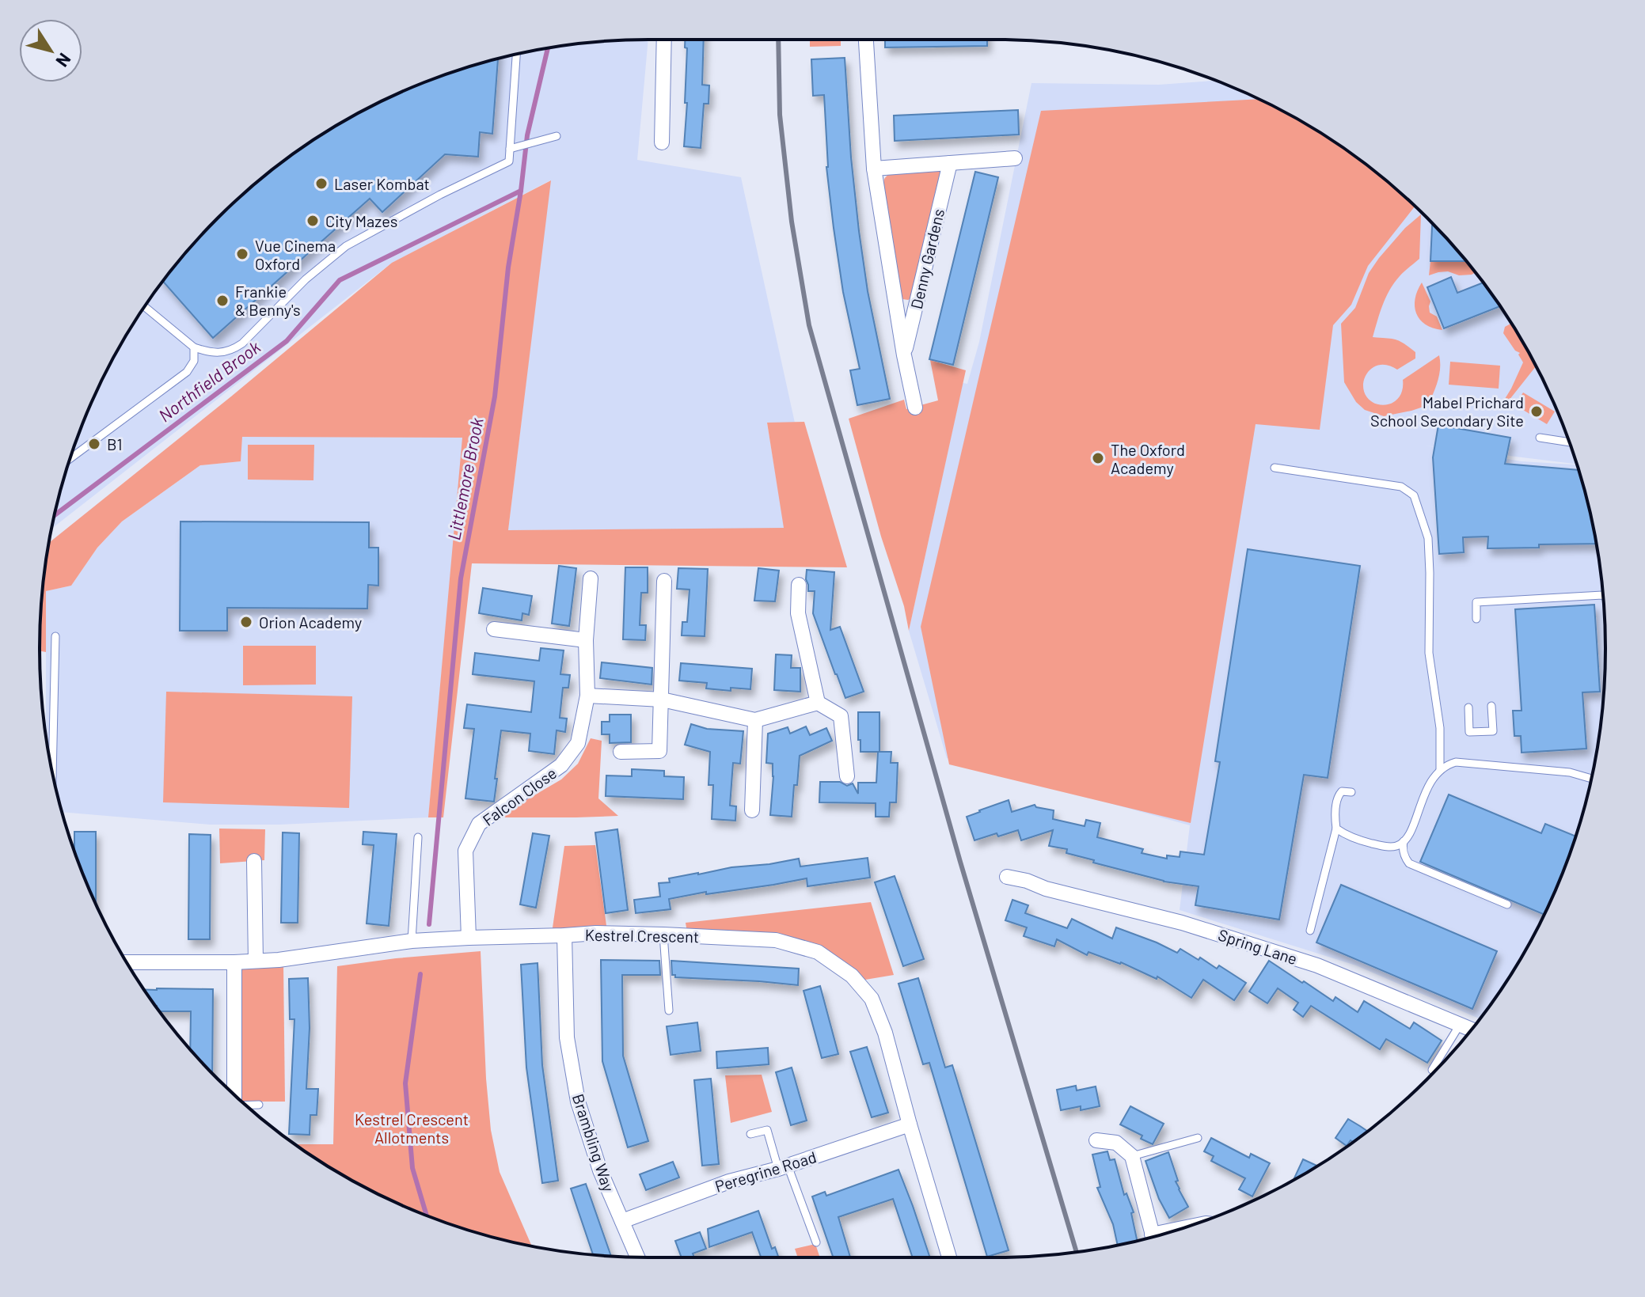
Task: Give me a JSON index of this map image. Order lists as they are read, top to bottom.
{
  "streets": {
    "street": [
      "Denny Gardens",
      "Falcon Close",
      "Kestrel Crescent",
      "Spring Lane",
      "Brambling Way",
      "Peregrine Road"
    ]
  },
  "crossings": [
    ["Falcon Close", "Kestrel Crescent"],
    ["Kestrel Crescent", "Brambling Way"],
    ["Kestrel Crescent", "Peregrine Road"],
    ["Brambling Way", "Peregrine Road"]
  ],
  "water": ["Northfield Brook", "Littlemore Brook"],
  "parks": ["Kestrel Crescent Allotments"],
  "places": [
    "Laser Kombat",
    "City Mazes",
    "Vue Cinema Oxford",
    "Frankie & Benny's",
    "Mabel Prichard School Secondary Site",
    "B1",
    "The Oxford Academy",
    "Orion Academy"
  ],
  "north": "bottom right"
}
